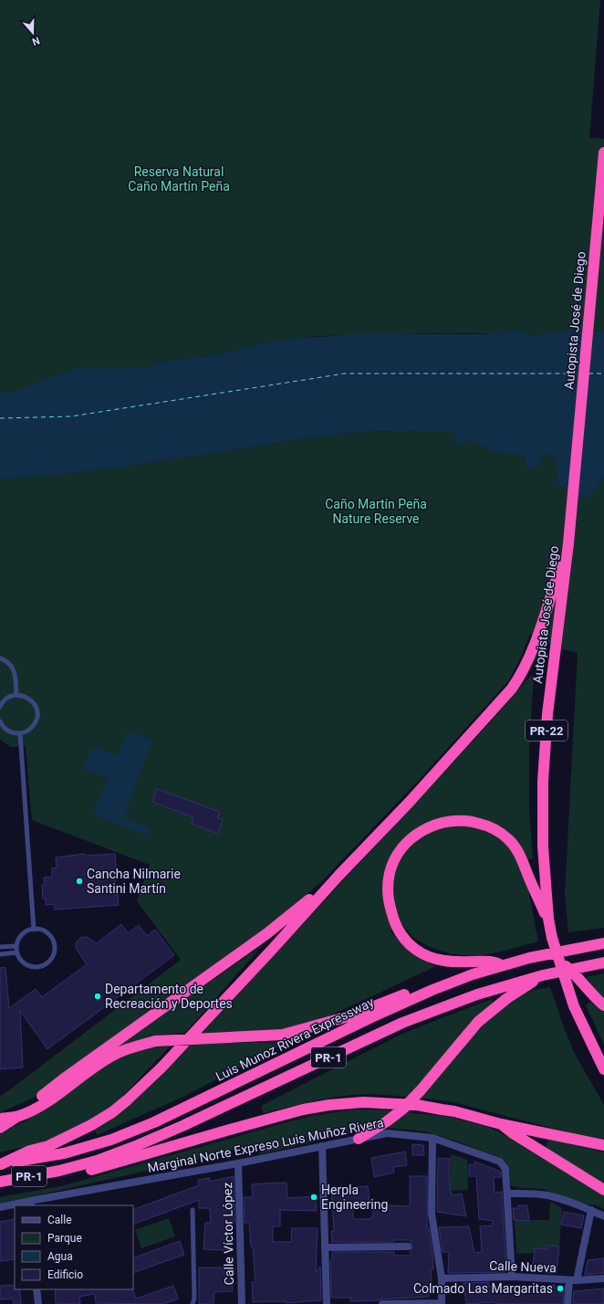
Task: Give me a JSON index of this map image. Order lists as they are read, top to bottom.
{
  "streets": {
    "highway": [
      "Autopista José de Diego",
      "PR-22",
      "Luis Munoz Rivera Expressway",
      "PR-1"
    ],
    "street": ["Marginal Norte Expreso Luis Muñoz Rivera", "Calle Víctor López", "Calle Nueva"]
  },
  "crossings": [
    ["Marginal Norte Expreso Luis Muñoz Rivera", "Calle Víctor López"],
    ["Marginal Norte Expreso Luis Muñoz Rivera", "Calle Nueva"]
  ],
  "parks": ["Reserva Natural Caño Martín Peña", "Caño Martín Peña Nature Reserve"],
  "places": [
    "Cancha Nilmarie Santini Martín",
    "Departamento de Recreación y Deportes",
    "Herpla Engineering",
    "Colmado Las Margaritas"
  ],
  "legend": [
    "Calle",
    "Parque",
    "Agua",
    "Edificio"
  ],
  "north": "bottom"
}
